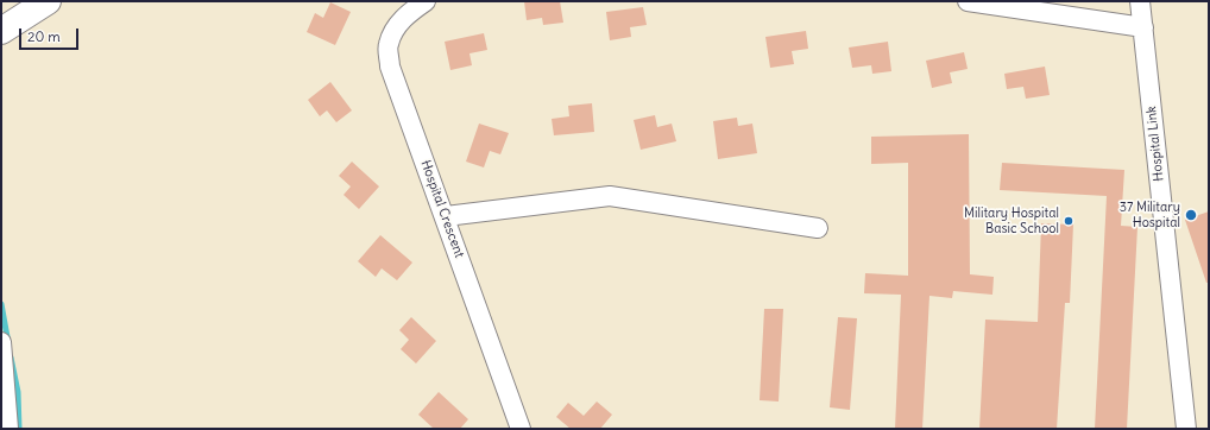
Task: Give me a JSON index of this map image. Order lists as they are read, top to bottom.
{
  "streets": {
    "street": ["Hospital Link", "Hospital Crescent"]
  },
  "places": ["37 Military Hospital", "Military Hospital Basic School"],
  "scale_bar": "20 m"
}
